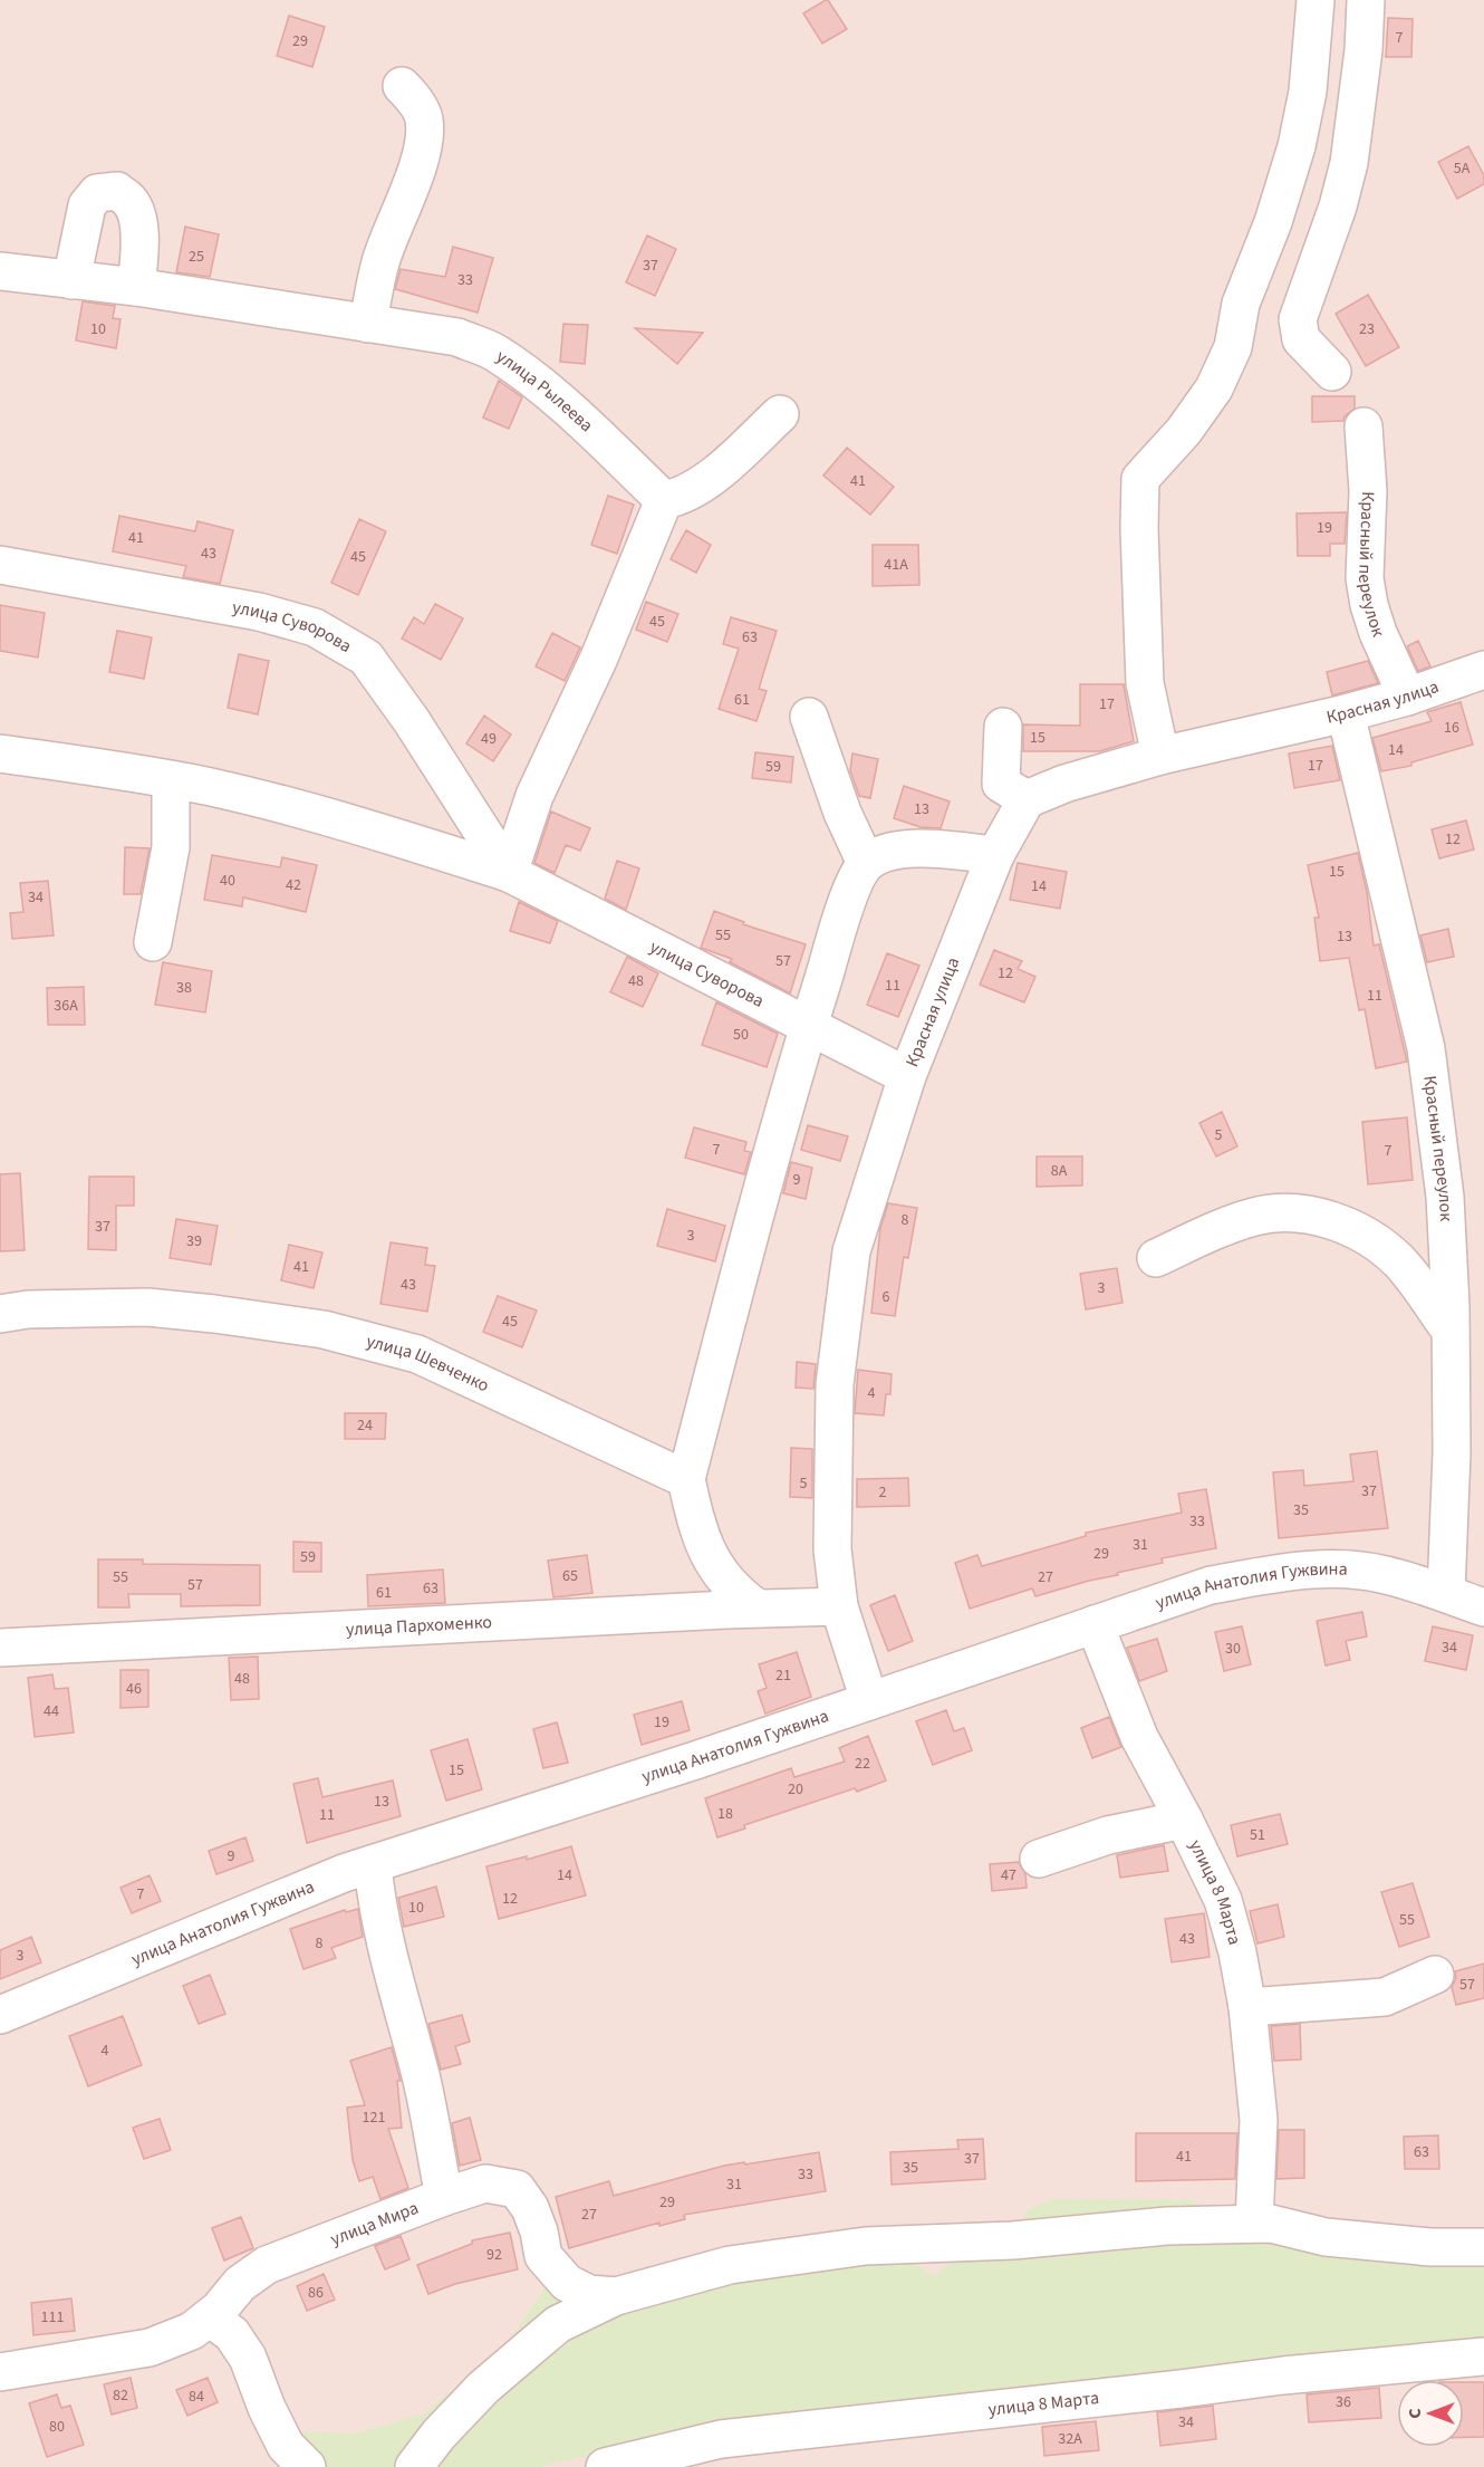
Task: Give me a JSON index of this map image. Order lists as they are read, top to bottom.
{
  "streets": {
    "street": [
      "улица Рылеева",
      "Красный переулок",
      "улица Суворова",
      "Красная улица",
      "улица Шевченко",
      "улица Анатолия Гужвина",
      "улица Пархоменко",
      "улица 8 Марта",
      "улица Мира"
    ]
  },
  "crossings": [
    ["Красный переулок", "Красная улица"],
    ["Красный переулок", "улица Анатолия Гужвина"],
    ["улица Суворова", "Красная улица"],
    ["Красная улица", "улица Анатолия Гужвина"],
    ["Красная улица", "улица Пархоменко"],
    ["улица Анатолия Гужвина", "улица 8 Марта"]
  ],
  "house_numbers": [
    "7",
    "29",
    "5А",
    "25",
    "37",
    "33",
    "10",
    "23",
    "41",
    "19",
    "41",
    "43",
    "45",
    "41А",
    "45",
    "63",
    "61",
    "17",
    "16",
    "15",
    "49",
    "14",
    "17",
    "59",
    "13",
    "12",
    "15",
    "40",
    "42",
    "14",
    "34",
    "55",
    "13",
    "57",
    "12",
    "48",
    "11",
    "38",
    "11",
    "36А",
    "50",
    "5",
    "7",
    "7",
    "8А",
    "9",
    "8",
    "37",
    "3",
    "39",
    "41",
    "43",
    "3",
    "6",
    "45",
    "4",
    "24",
    "5",
    "37",
    "2",
    "35",
    "33",
    "31",
    "29",
    "59",
    "65",
    "55",
    "27",
    "57",
    "63",
    "61",
    "34",
    "30",
    "21",
    "48",
    "46",
    "44",
    "19",
    "22",
    "15",
    "20",
    "13",
    "18",
    "11",
    "51",
    "9",
    "14",
    "47",
    "7",
    "12",
    "10",
    "55",
    "43",
    "8",
    "3",
    "57",
    "4",
    "121",
    "63",
    "41",
    "37",
    "35",
    "33",
    "31",
    "29",
    "27",
    "92",
    "86",
    "111",
    "82",
    "84",
    "36",
    "34",
    "80",
    "32А"
  ],
  "north": "left"
}
